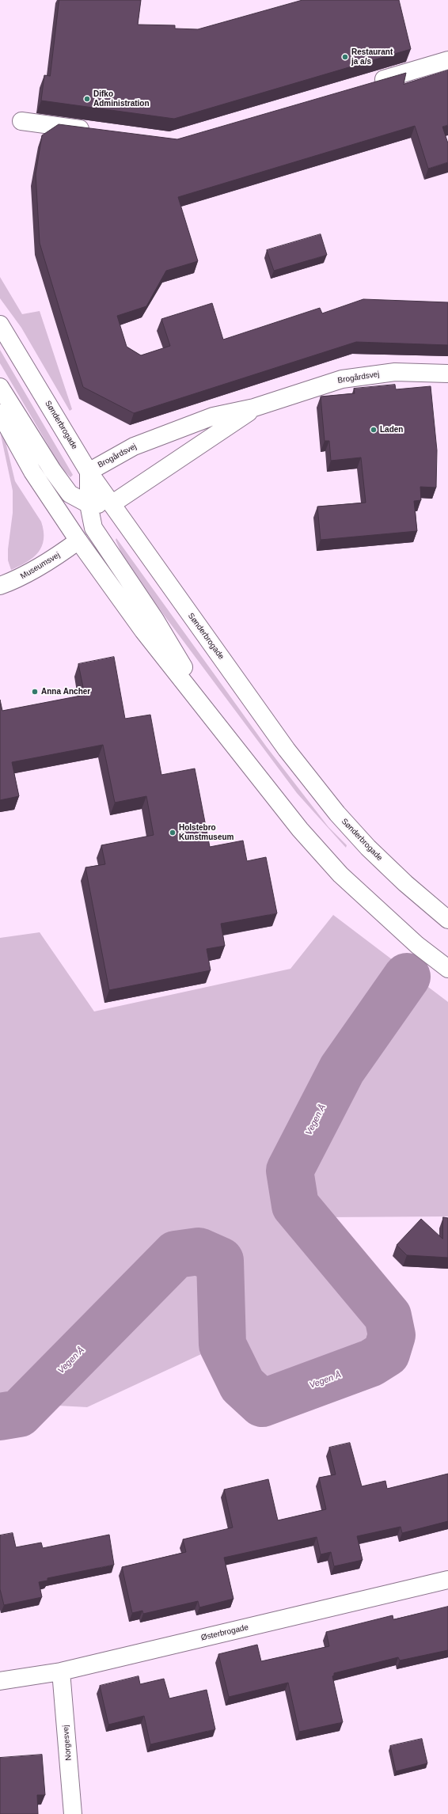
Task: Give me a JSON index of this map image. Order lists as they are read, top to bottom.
{
  "streets": {
    "street": [
      "Brogårdsvej",
      "Sønderbrogade",
      "Museumsvej",
      "Østerbrogade",
      "Norgesvej"
    ]
  },
  "crossings": [
    ["Brogårdsvej", "Sønderbrogade"],
    ["Østerbrogade", "Norgesvej"]
  ],
  "water": ["Vegen Å"],
  "places": [
    "Restaurant ja a/s",
    "Difko Administration",
    "Laden",
    "Anna Ancher",
    "Holstebro Kunstmuseum"
  ]
}
